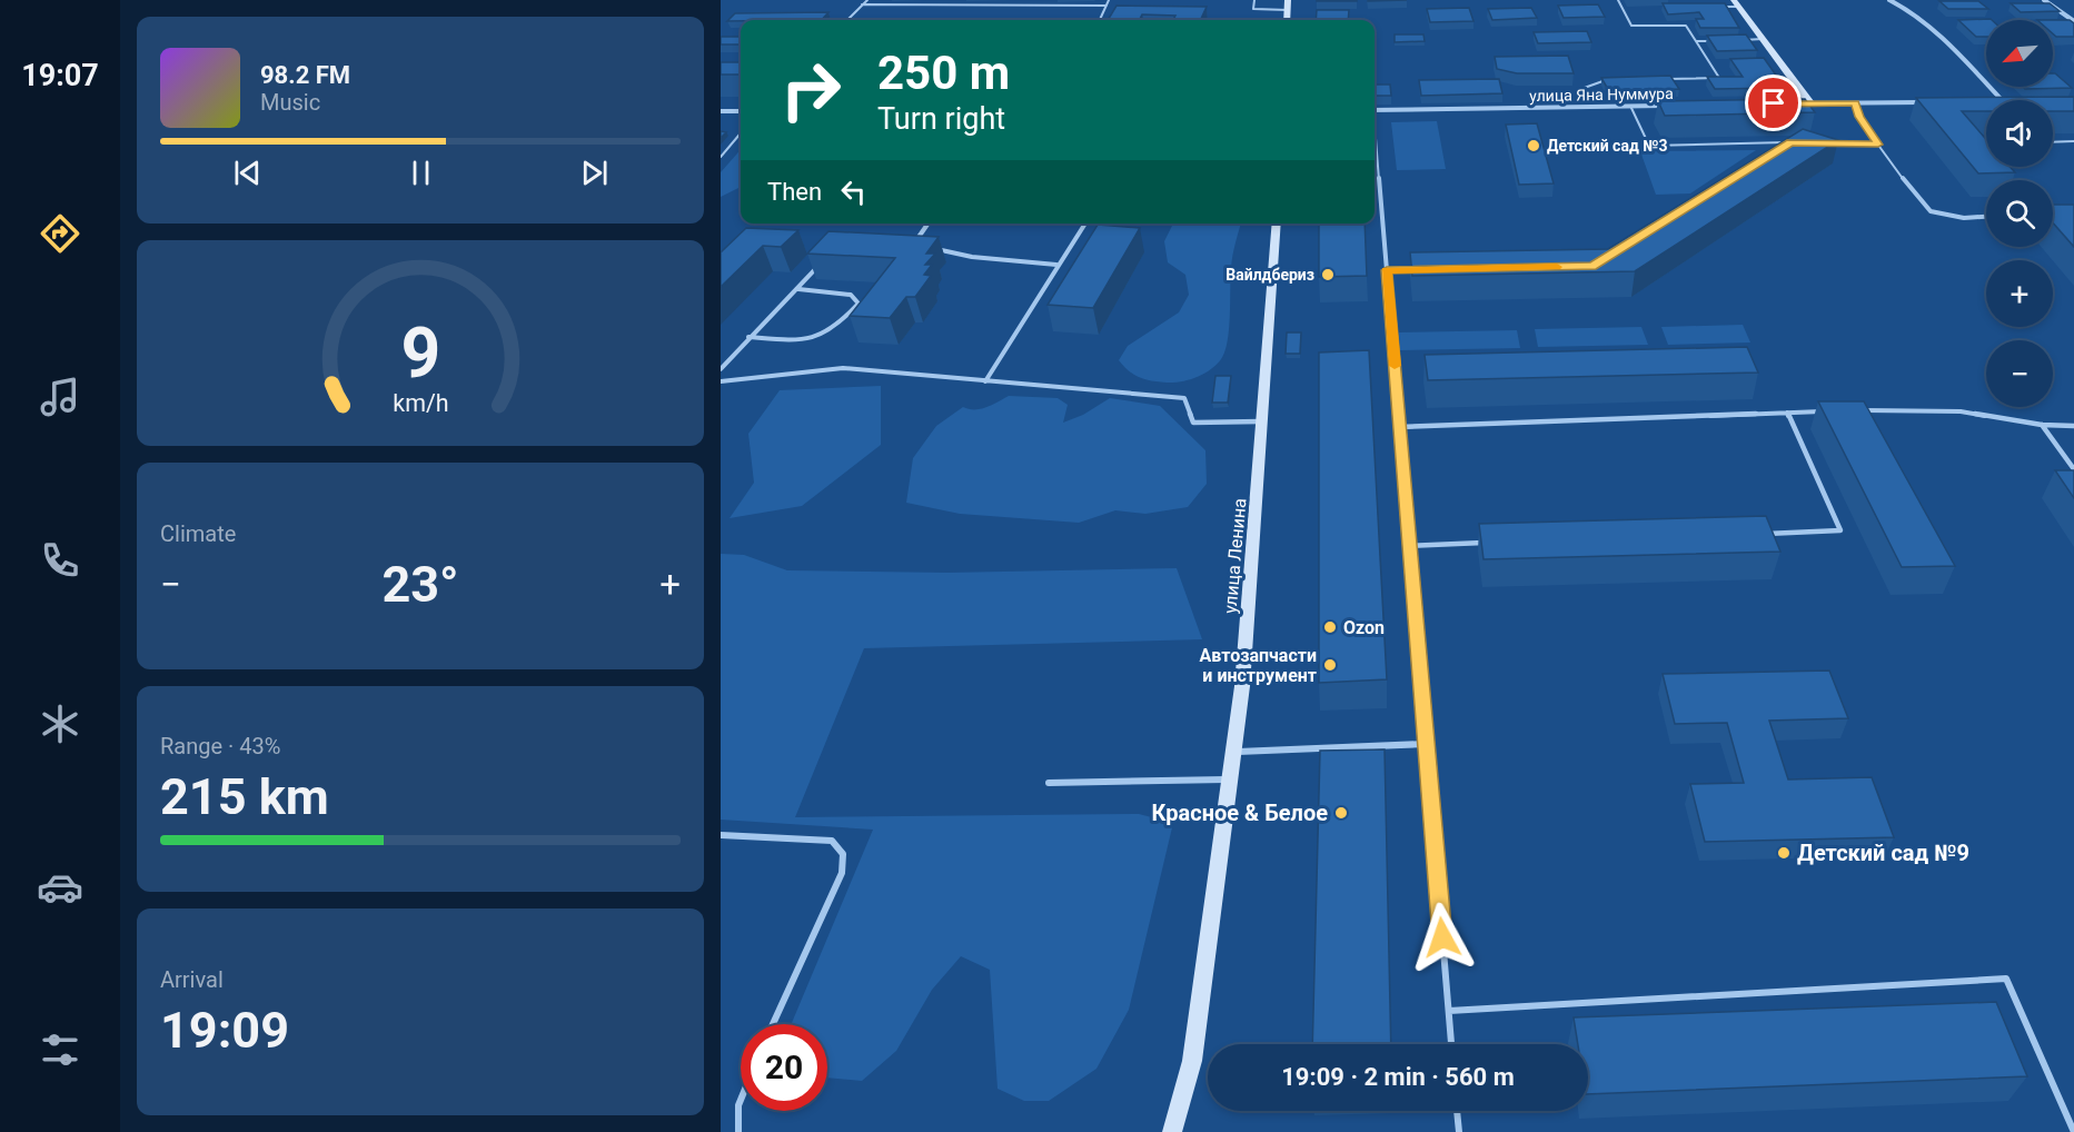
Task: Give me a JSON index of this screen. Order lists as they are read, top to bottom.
{
  "streets": {
    "main road": ["улица Ленина"],
    "street": ["улица Яна Нуммура"]
  },
  "places": [
    "Детский сад №3",
    "Вайлдбериз",
    "Ozon",
    "Автозапчасти и инструмент",
    "Красное & Белое",
    "Детский сад №9"
  ],
  "north": "bottom left",
  "page": {
    "tabs": "19:07",
    "map_buttons": ["+", "−"],
    "turn": ["250 m", "Turn right"],
    "song": ["98.2 FM", "Music"],
    "then": "Then",
    "tile": [
      "Climate",
      ["Range · 43%", "215 km"],
      ["Arrival", "19:09"]
    ],
    "heat": ["−", "23°", "+"],
    "limit": "20",
    "trip": "19:09 · 2 min · 560 m",
    "gauge": ["9", "km/h"]
  }
}
